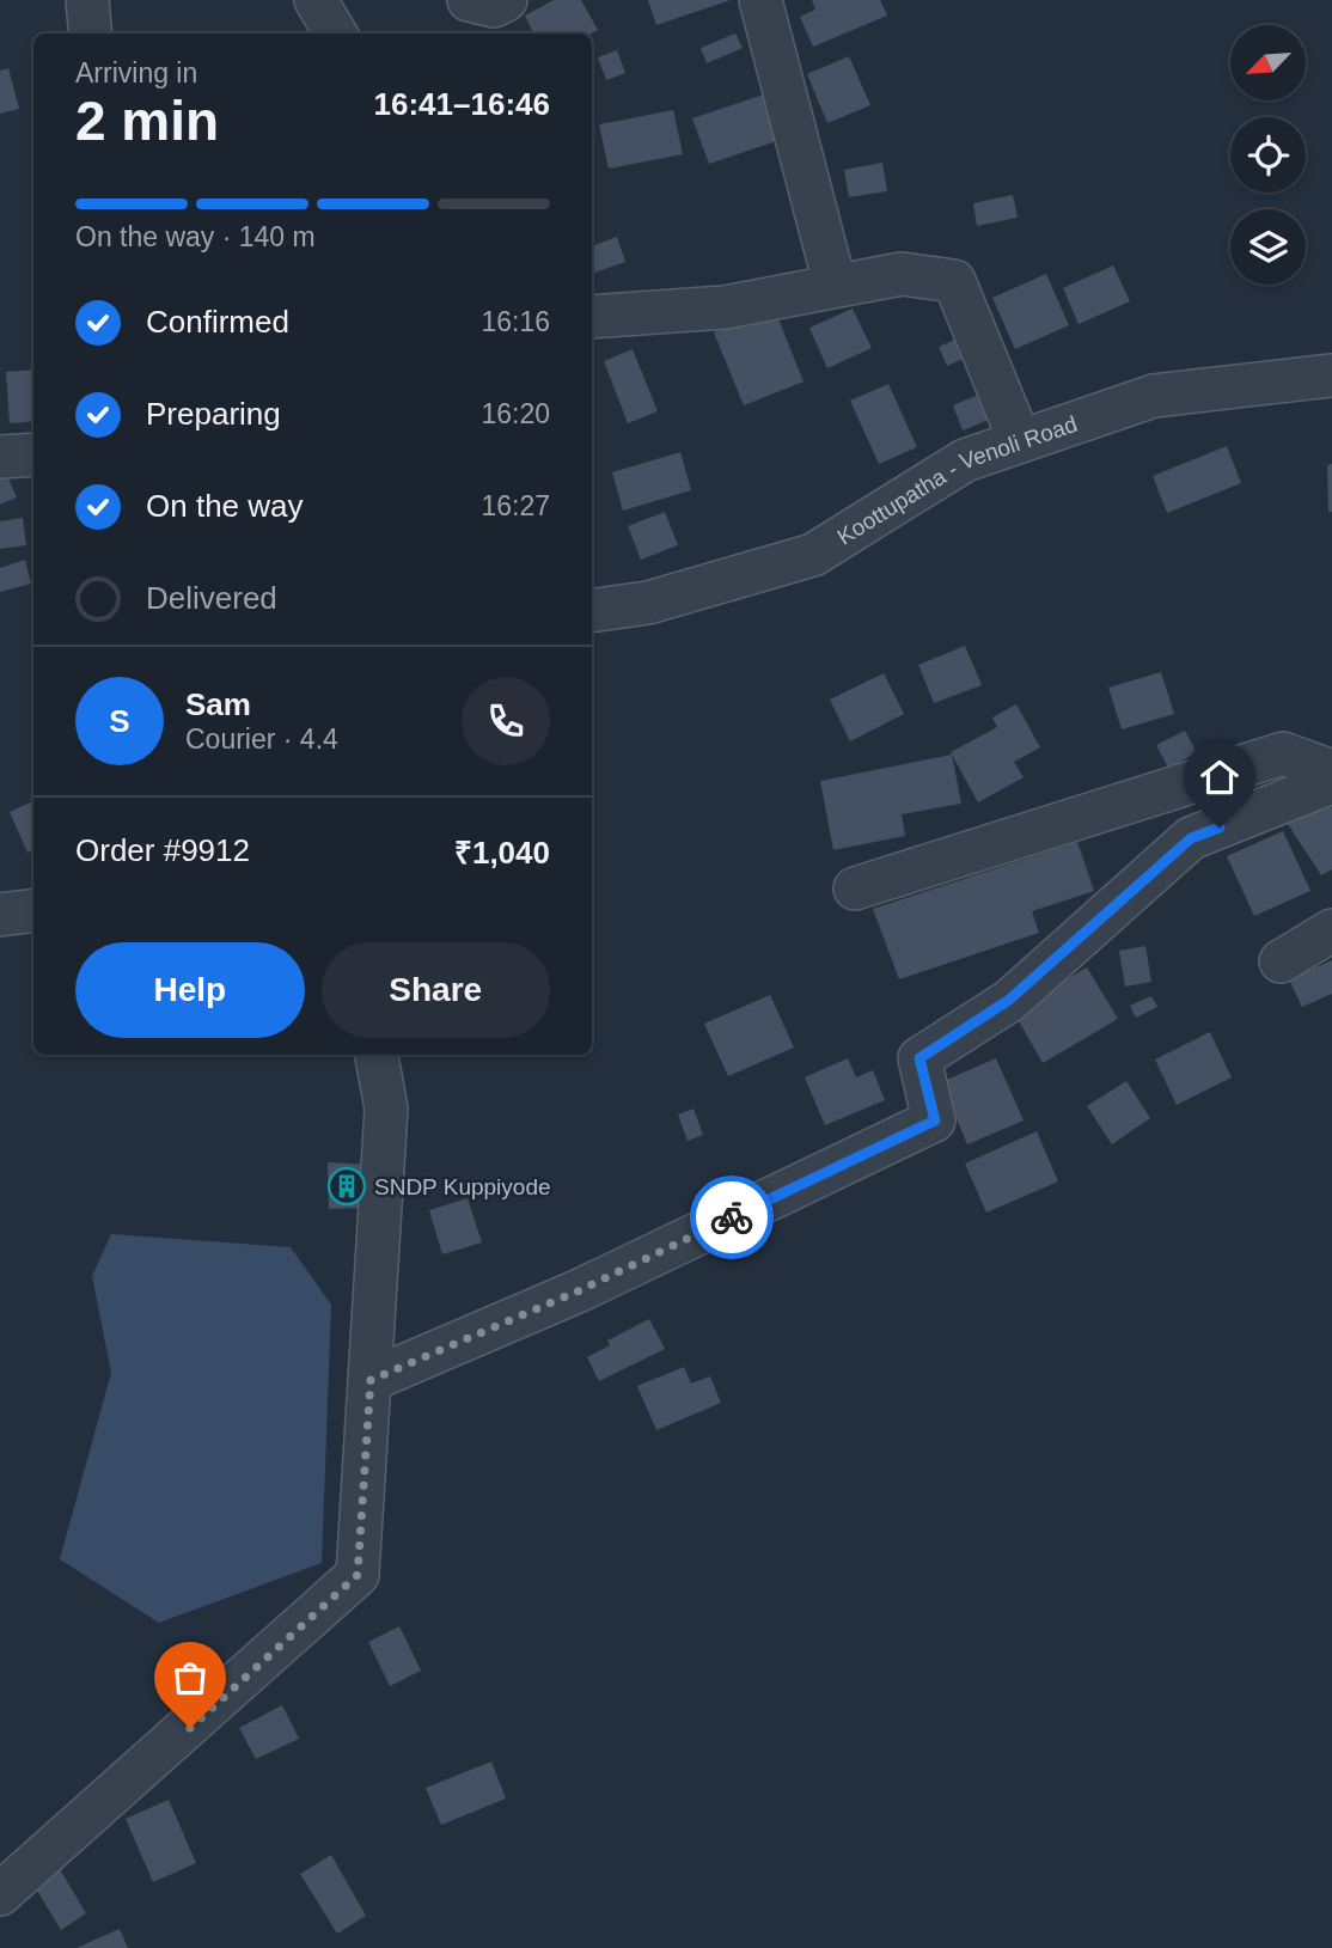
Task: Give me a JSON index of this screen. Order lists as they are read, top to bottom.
{
  "streets": {
    "street": ["Koottupatha - Venoli Road"]
  },
  "places": {
    "building": ["SNDP Kuppiyode"]
  },
  "north": "bottom left",
  "page": {
    "heading": ["2 min", "Arriving in", "16:41–16:46"],
    "panel": [
      "Sam",
      "Courier · 4.4",
      "Order #9912",
      "₹1,040"
    ],
    "bar": "On the way · 140 m",
    "list": [
      ["Confirmed", "16:16"],
      ["Preparing", "16:20"],
      ["On the way", "16:27"],
      "Delivered"
    ],
    "round": "S",
    "buttons": ["Help", "Share"]
  }
}
